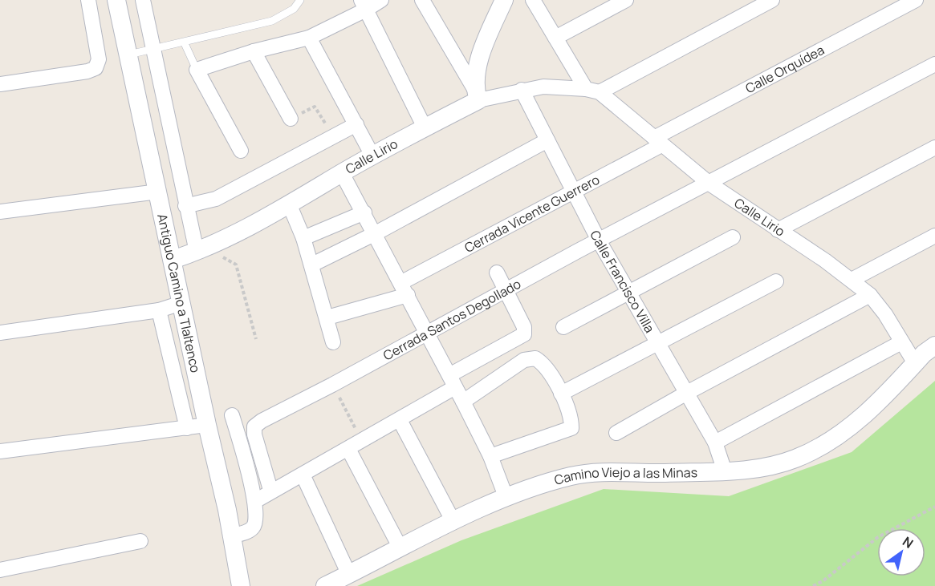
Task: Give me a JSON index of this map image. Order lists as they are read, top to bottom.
{
  "streets": {
    "street": [
      "Calle Orquídea",
      "Calle Lirio",
      "Cerrada Vicente Guerrero",
      "Calle Francisco Villa",
      "Antiguo Camino a Tlaltenco",
      "Cerrada Santos Degollado",
      "Camino Viejo a las Minas"
    ]
  },
  "crossings": [
    ["Calle Orquídea", "Calle Lirio"],
    ["Calle Orquídea", "Cerrada Vicente Guerrero"],
    ["Calle Lirio", "Cerrada Vicente Guerrero"],
    ["Calle Lirio", "Calle Francisco Villa"],
    ["Calle Lirio", "Antiguo Camino a Tlaltenco"],
    ["Calle Lirio", "Cerrada Santos Degollado"],
    ["Calle Lirio", "Camino Viejo a las Minas"],
    ["Cerrada Vicente Guerrero", "Calle Francisco Villa"],
    ["Calle Francisco Villa", "Cerrada Santos Degollado"],
    ["Calle Francisco Villa", "Camino Viejo a las Minas"]
  ],
  "north": "top right"
}
